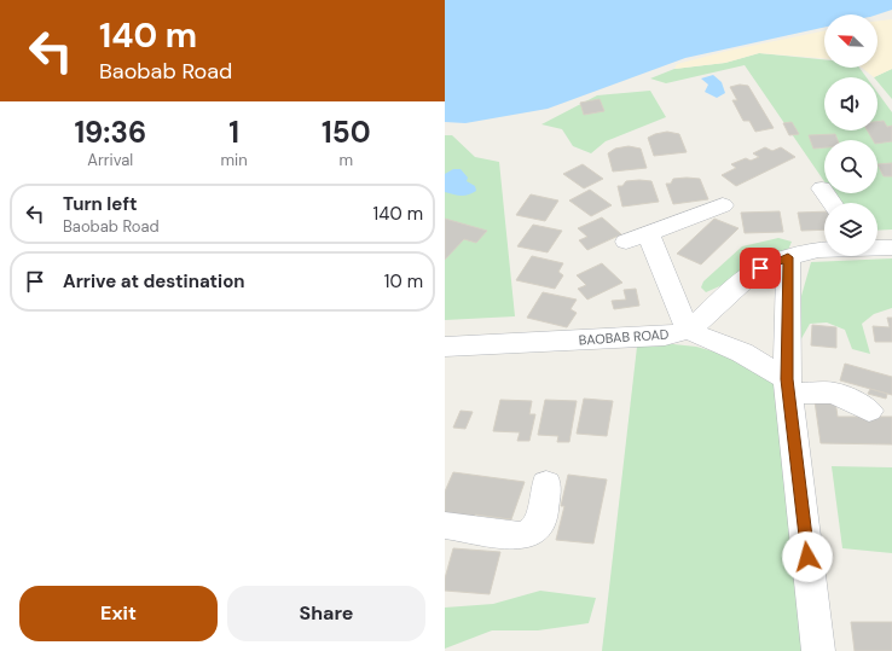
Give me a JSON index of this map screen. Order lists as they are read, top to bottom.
{
  "streets": {
    "street": ["BAOBAB ROAD"]
  },
  "north": "top left",
  "page": {
    "turn": ["140 m", "Baobab Road"],
    "eta": [
      "19:36",
      "Arrival",
      "1",
      "min",
      "150",
      "m"
    ],
    "list": [
      {
        "name": "Turn left",
        "note": "Baobab Road",
        "value": "140 m"
      },
      {
        "name": "Arrive at destination",
        "value": "10 m"
      }
    ],
    "buttons": ["Exit", "Share"]
  }
}
